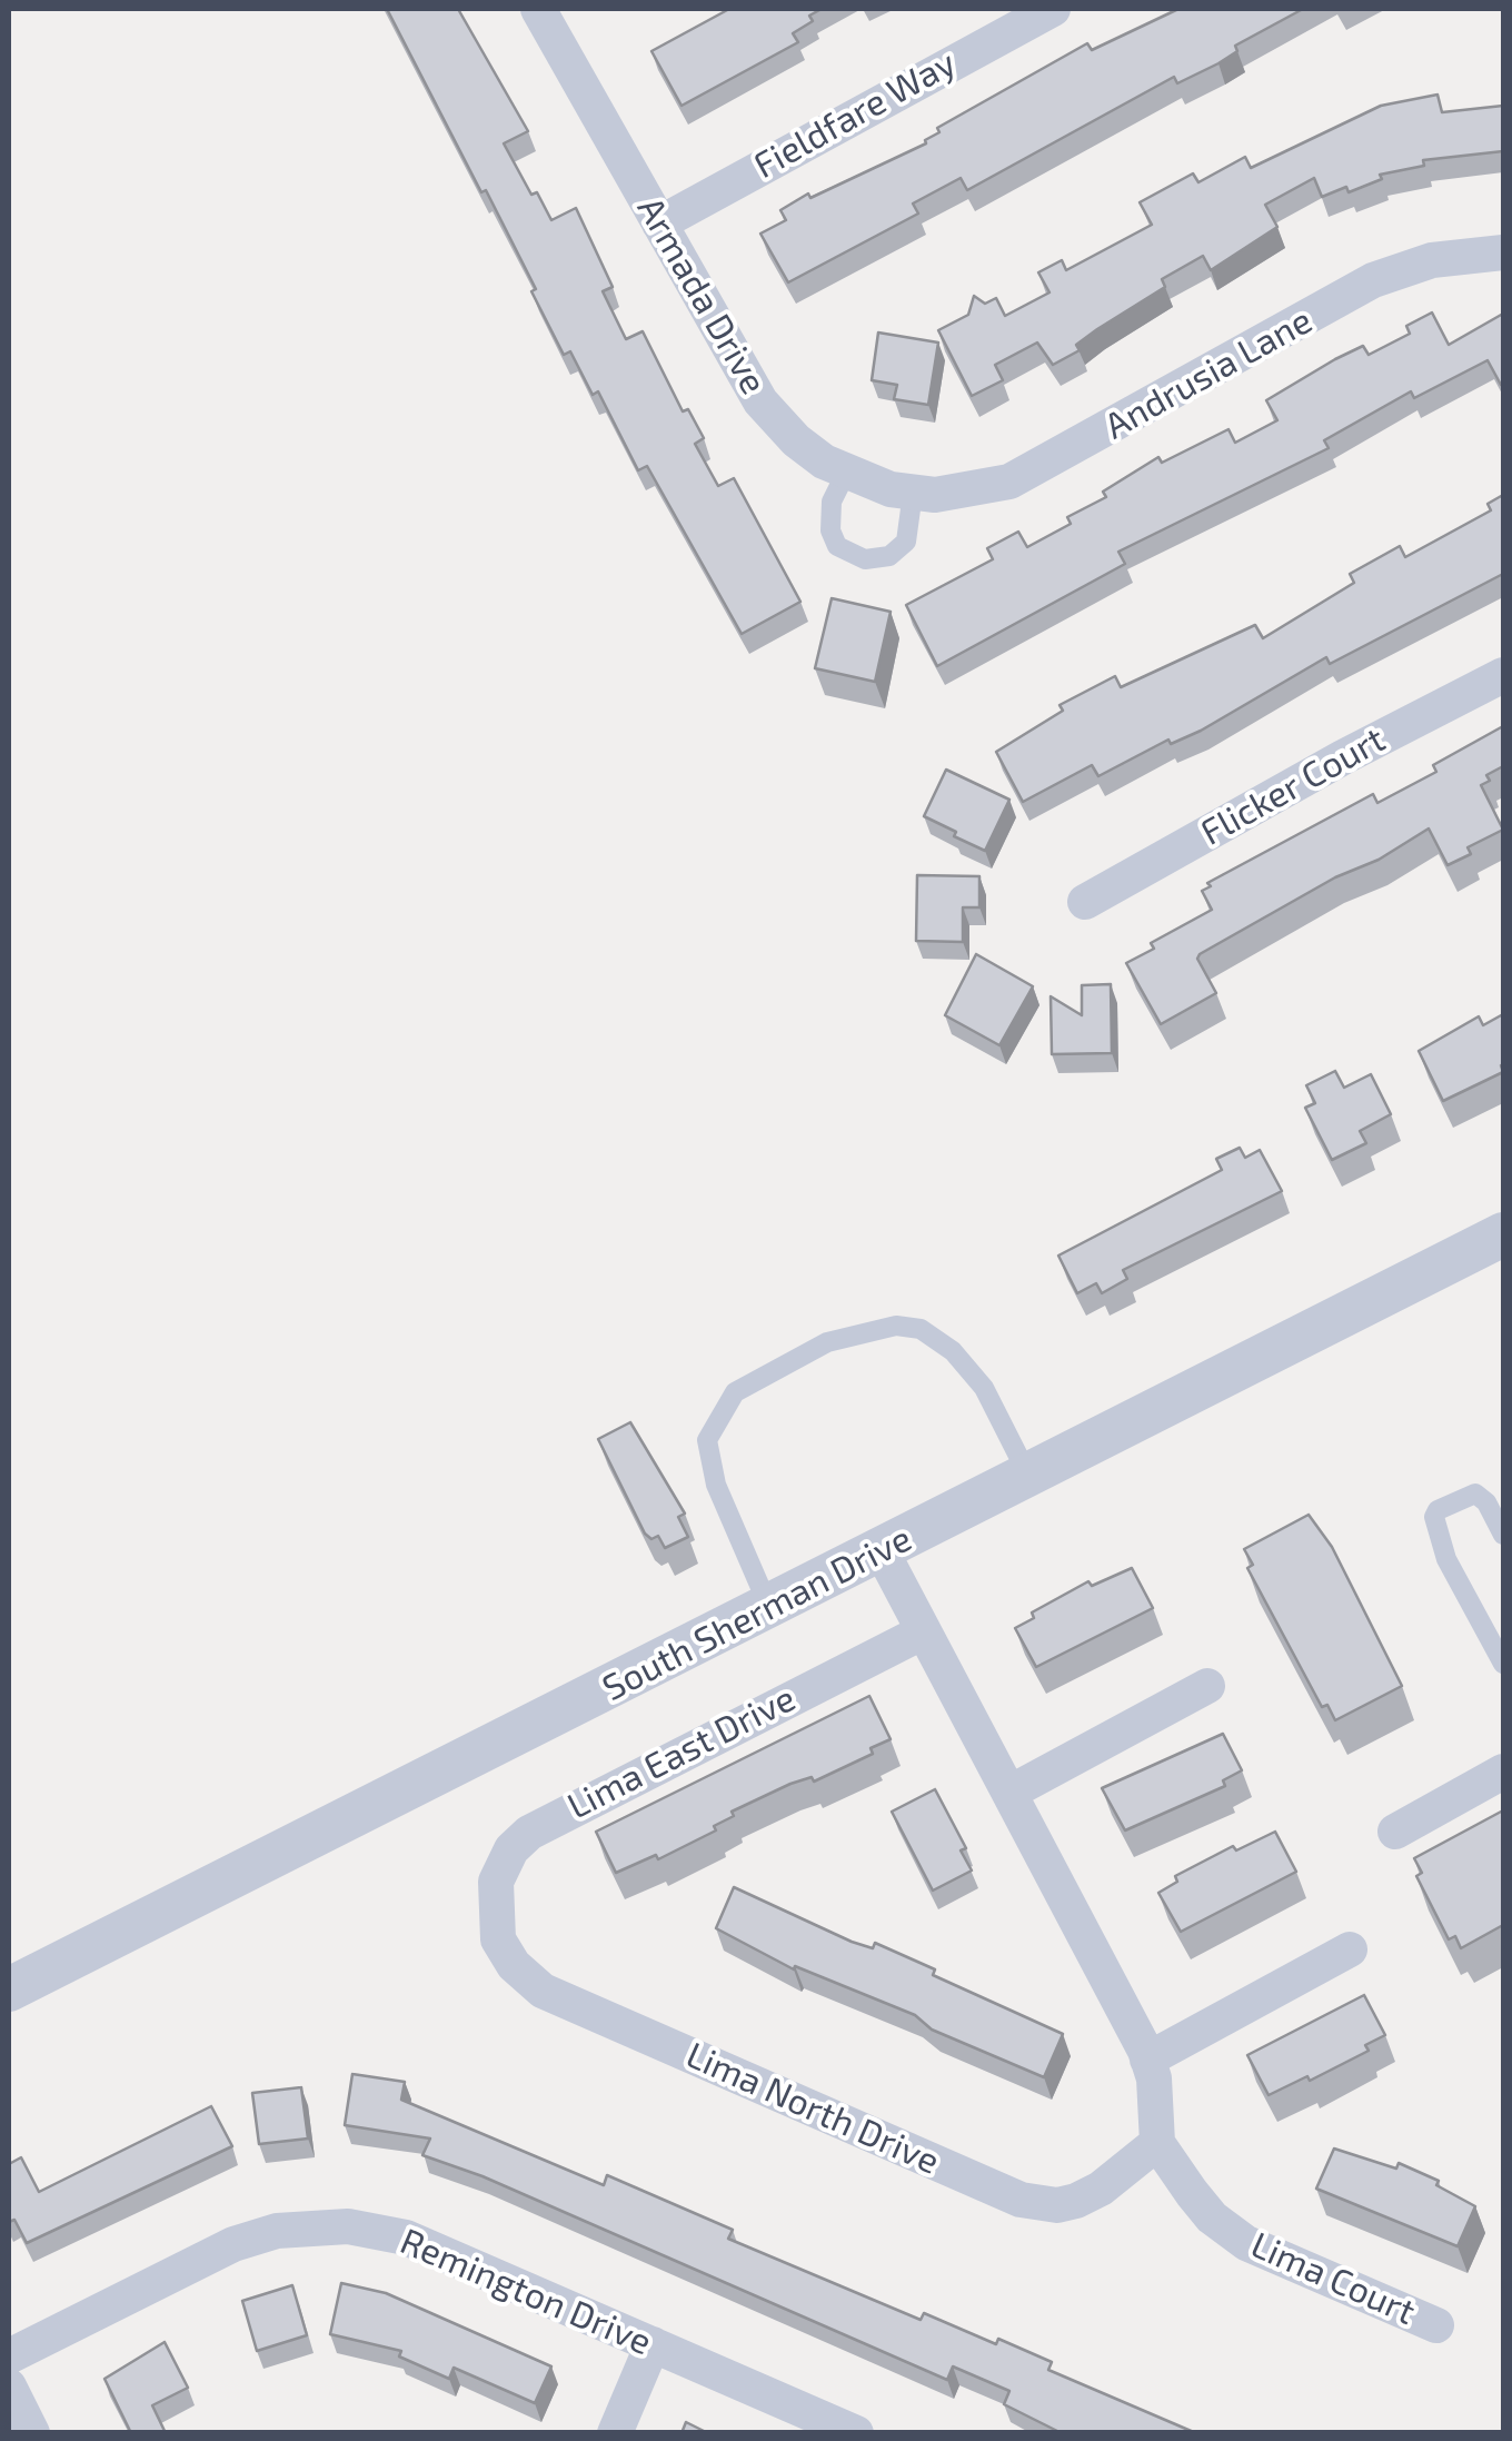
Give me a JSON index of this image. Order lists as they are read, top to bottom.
{
  "streets": {
    "street": [
      "Fieldfare Way",
      "Armada Drive",
      "Andrusia Lane",
      "Flicker Court",
      "South Sherman Drive",
      "Lima East Drive",
      "Lima North Drive",
      "Lima Court",
      "Remington Drive"
    ]
  },
  "crossings": [
    ["Fieldfare Way", "Armada Drive"],
    ["Armada Drive", "Andrusia Lane"],
    ["Lima East Drive", "Lima North Drive"],
    ["Lima North Drive", "Lima Court"]
  ]
}
